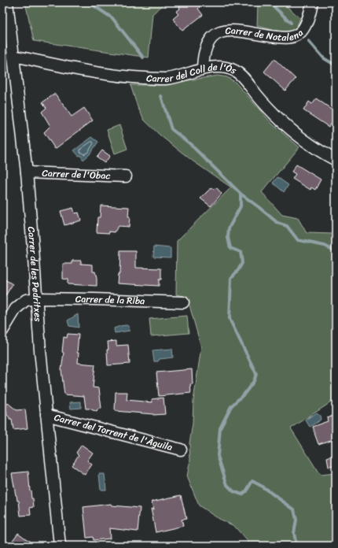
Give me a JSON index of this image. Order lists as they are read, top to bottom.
{
  "streets": {
    "street": [
      "Carrer de Notalena",
      "Carrer del Coll de l'Ós",
      "Carrer de l'Obac",
      "Carrer de les Pedritxes",
      "Carrer de la Riba",
      "Carrer del Torrent de l'Àguila"
    ]
  },
  "crossings": [
    ["Carrer de Notalena", "Carrer del Coll de l'Ós"],
    ["Carrer del Coll de l'Ós", "Carrer de les Pedritxes"],
    ["Carrer de l'Obac", "Carrer de les Pedritxes"],
    ["Carrer de les Pedritxes", "Carrer de la Riba"],
    ["Carrer de les Pedritxes", "Carrer del Torrent de l'Àguila"]
  ]
}
